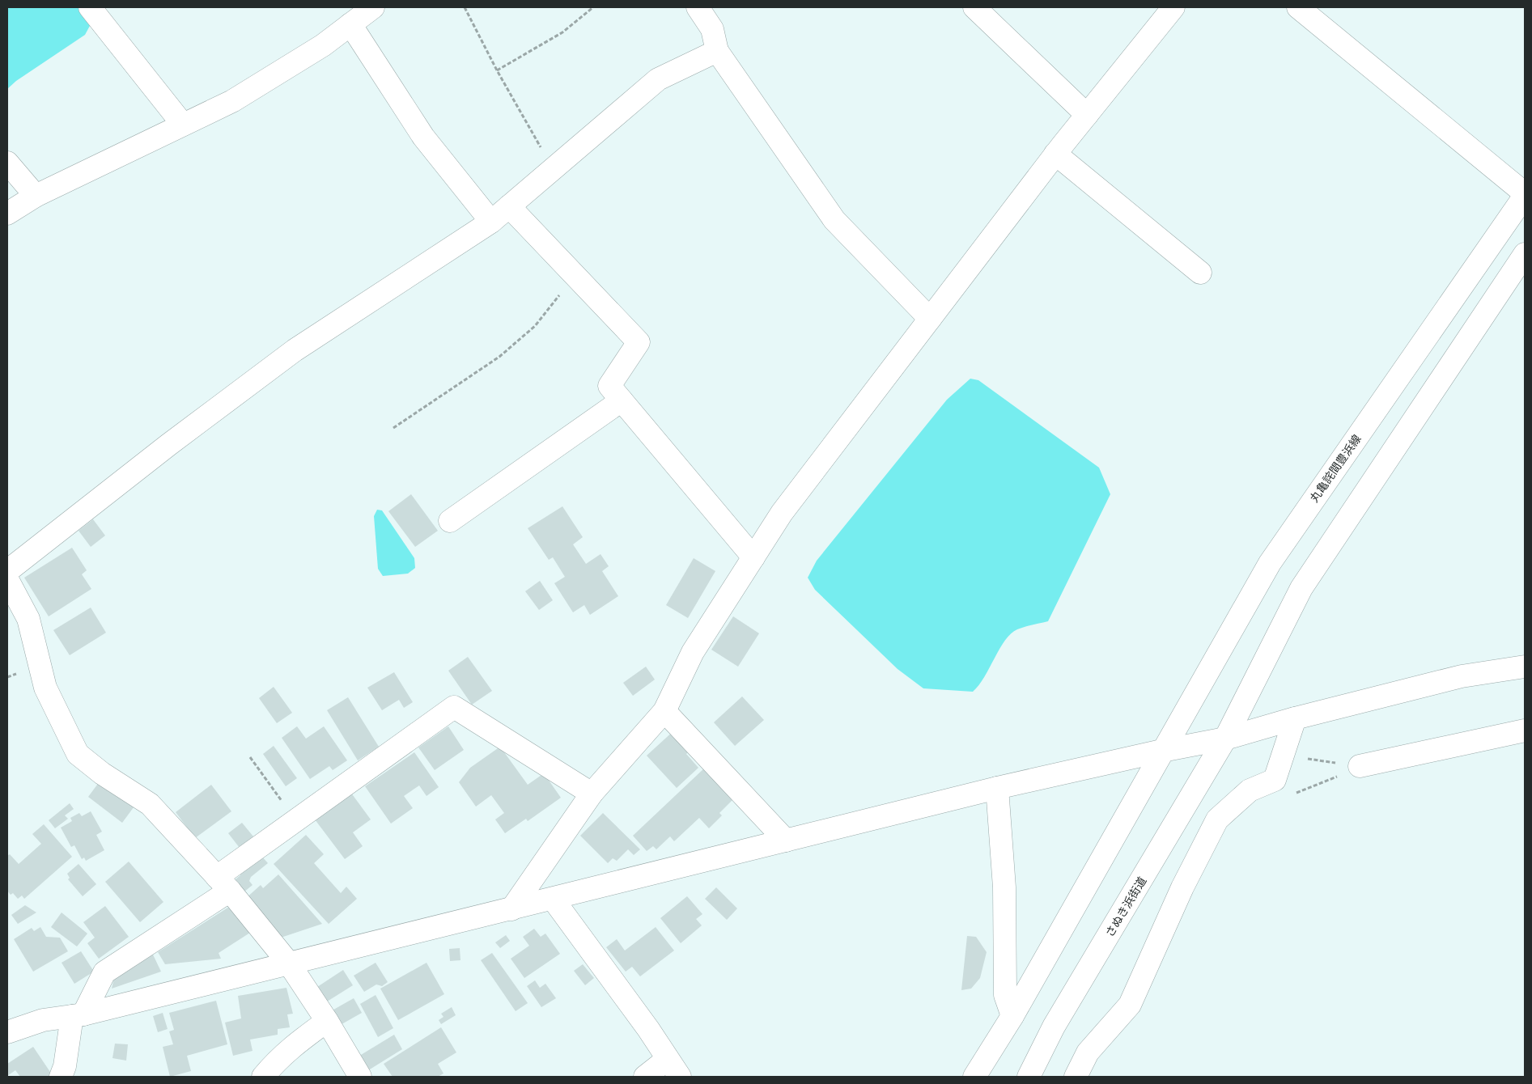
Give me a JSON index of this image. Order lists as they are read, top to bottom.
{
  "streets": {
    "street": ["丸亀詫間豊浜線", "さぬき浜街道"]
  }
}
